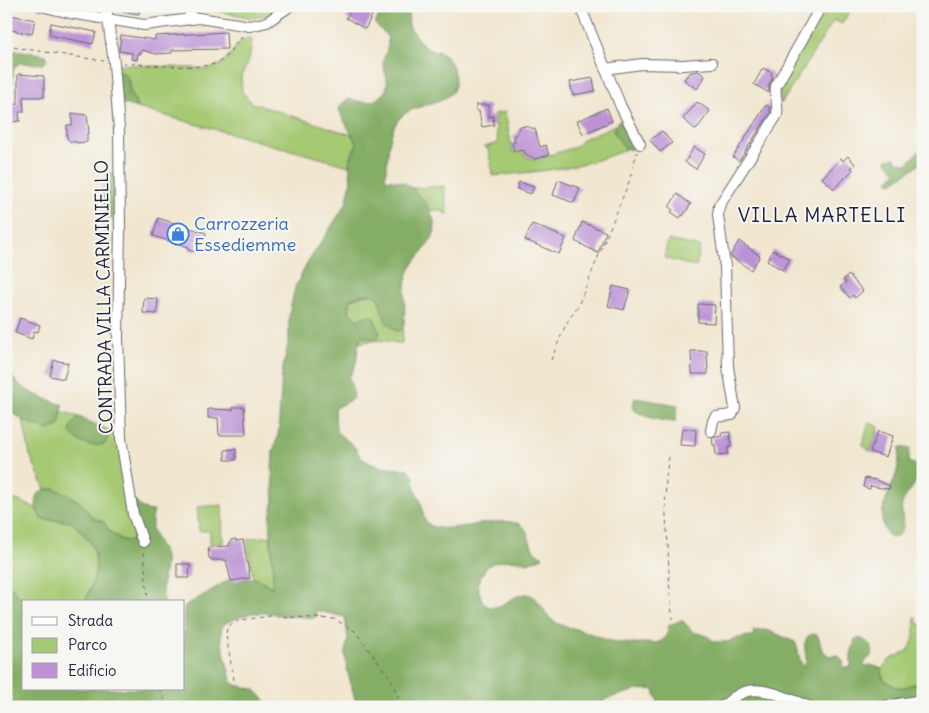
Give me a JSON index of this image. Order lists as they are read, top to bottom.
{
  "streets": {
    "street": ["CONTRADA VILLA CARMINIELLO"]
  },
  "districts": ["VILLA MARTELLI"],
  "places": {
    "shop": ["Carrozzeria Essediemme"]
  },
  "legend": ["Strada", "Parco", "Edificio"]
}
